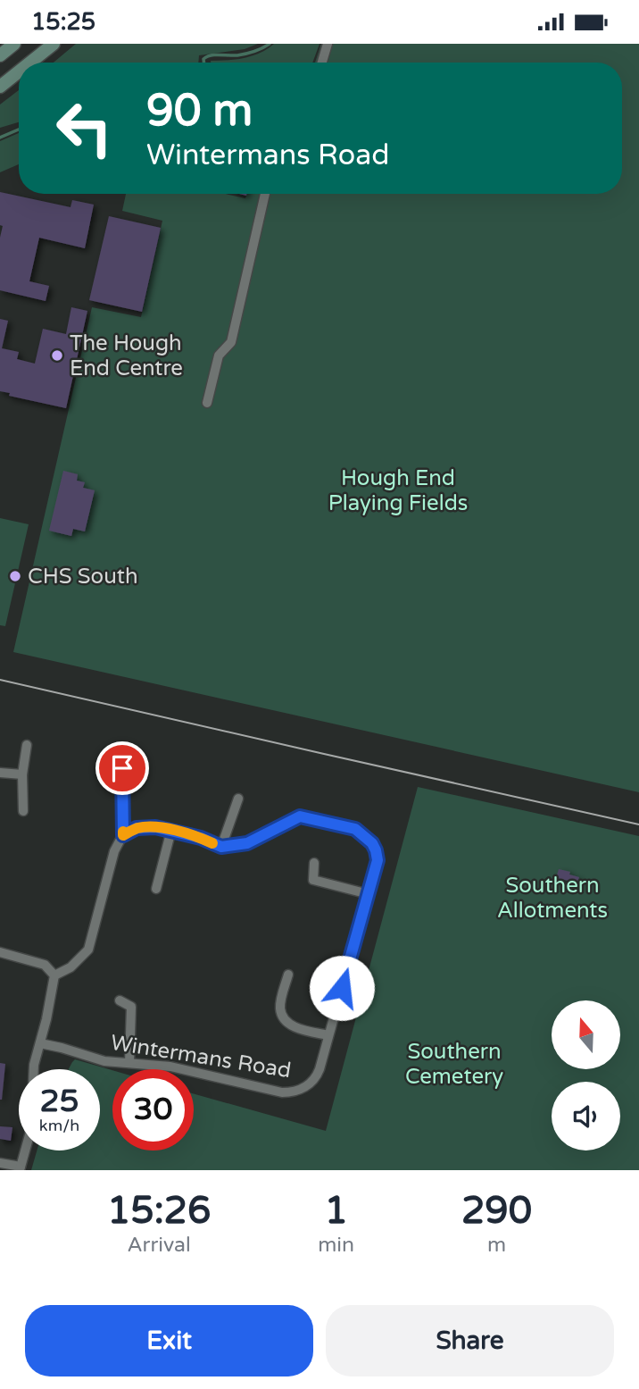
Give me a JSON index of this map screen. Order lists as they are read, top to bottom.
{
  "streets": {
    "street": ["Wintermans Road"]
  },
  "parks": ["Hough End Playing Fields", "Southern Allotments", "Southern Cemetery"],
  "places": ["The Hough End Centre", "CHS South"],
  "north": "top",
  "page": {
    "status": "15:25",
    "turn": ["90 m", "Wintermans Road"],
    "speed": "25 km/h",
    "limit": "30",
    "eta": [
      "15:26",
      "Arrival",
      "1",
      "min",
      "290",
      "m"
    ],
    "buttons": ["Exit", "Share"]
  }
}
